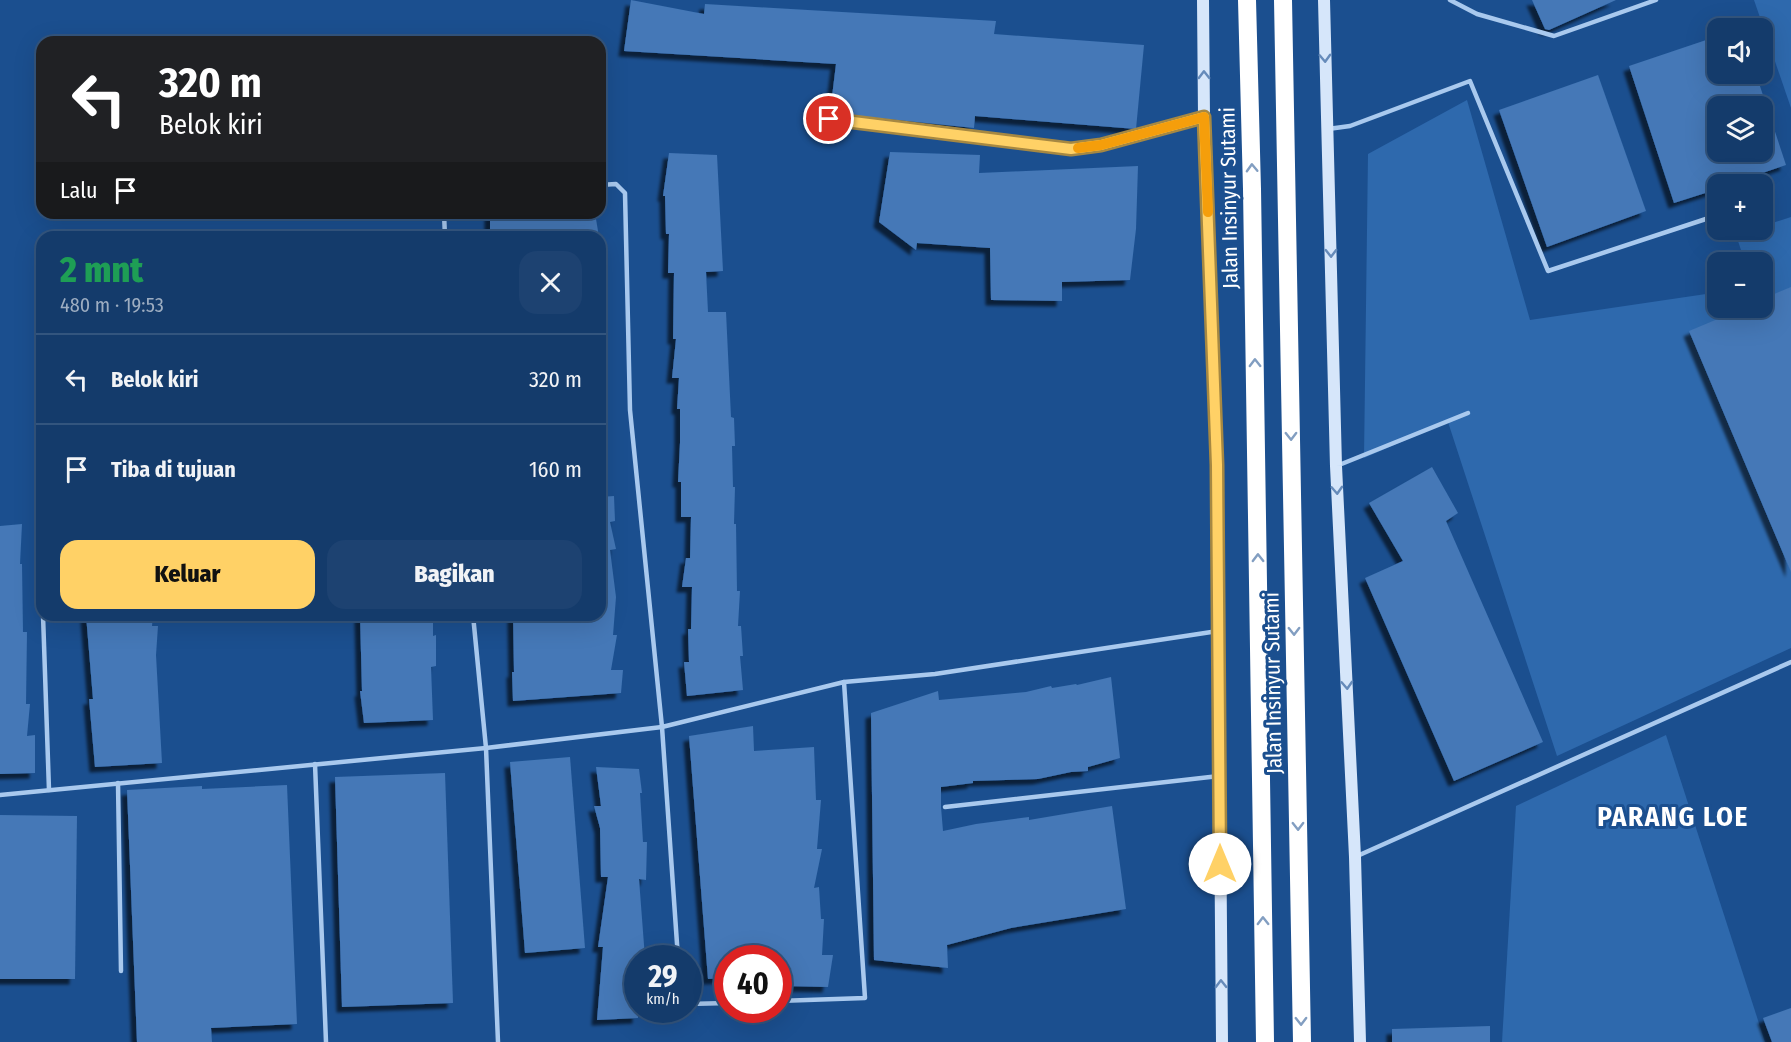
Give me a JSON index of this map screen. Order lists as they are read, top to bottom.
{
  "streets": {
    "highway": ["Jalan Insinyur Sutami"]
  },
  "districts": ["PARANG LOE"],
  "page": {
    "map_buttons": ["+", "−"],
    "turn": ["320 m", "Belok kiri"],
    "then": "Lalu",
    "heading": ["2 mnt", "480 m · 19:53"],
    "list": [
      {
        "name": "Belok kiri",
        "value": "320 m"
      },
      {
        "name": "Tiba di tujuan",
        "value": "160 m"
      }
    ],
    "buttons": ["Keluar", "Bagikan"],
    "speed": "29 km/h",
    "limit": "40"
  }
}
